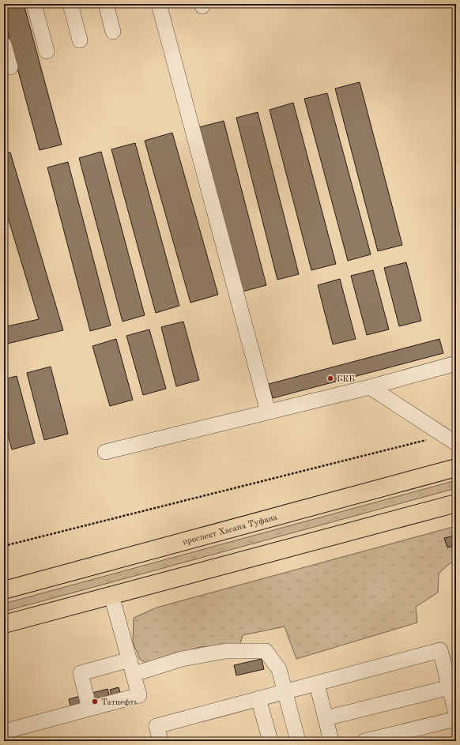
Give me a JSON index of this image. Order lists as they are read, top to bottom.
{
  "streets": {
    "main road": ["проспект Хасана Туфана"]
  },
  "places": ["ГКБ", "Татнефть"]
}
